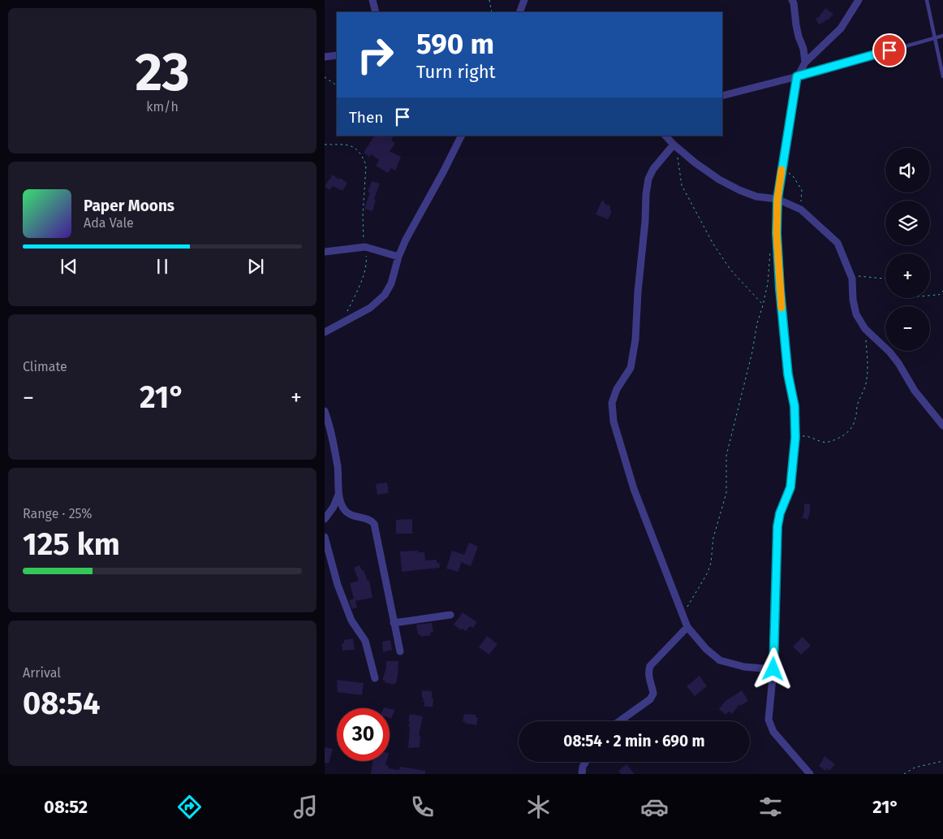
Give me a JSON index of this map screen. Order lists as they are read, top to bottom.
{
  "page": {
    "tile": [
      ["23", "km/h"],
      "Climate",
      ["Range · 25%", "125 km"],
      ["Arrival", "08:54"]
    ],
    "turn": ["590 m", "Turn right"],
    "then": "Then",
    "map_buttons": ["+", "−"],
    "song": ["Paper Moons", "Ada Vale"],
    "heat": ["−", "21°", "+"],
    "limit": "30",
    "trip": "08:54 · 2 min · 690 m",
    "tabs": ["08:52", "21°"]
  }
}
